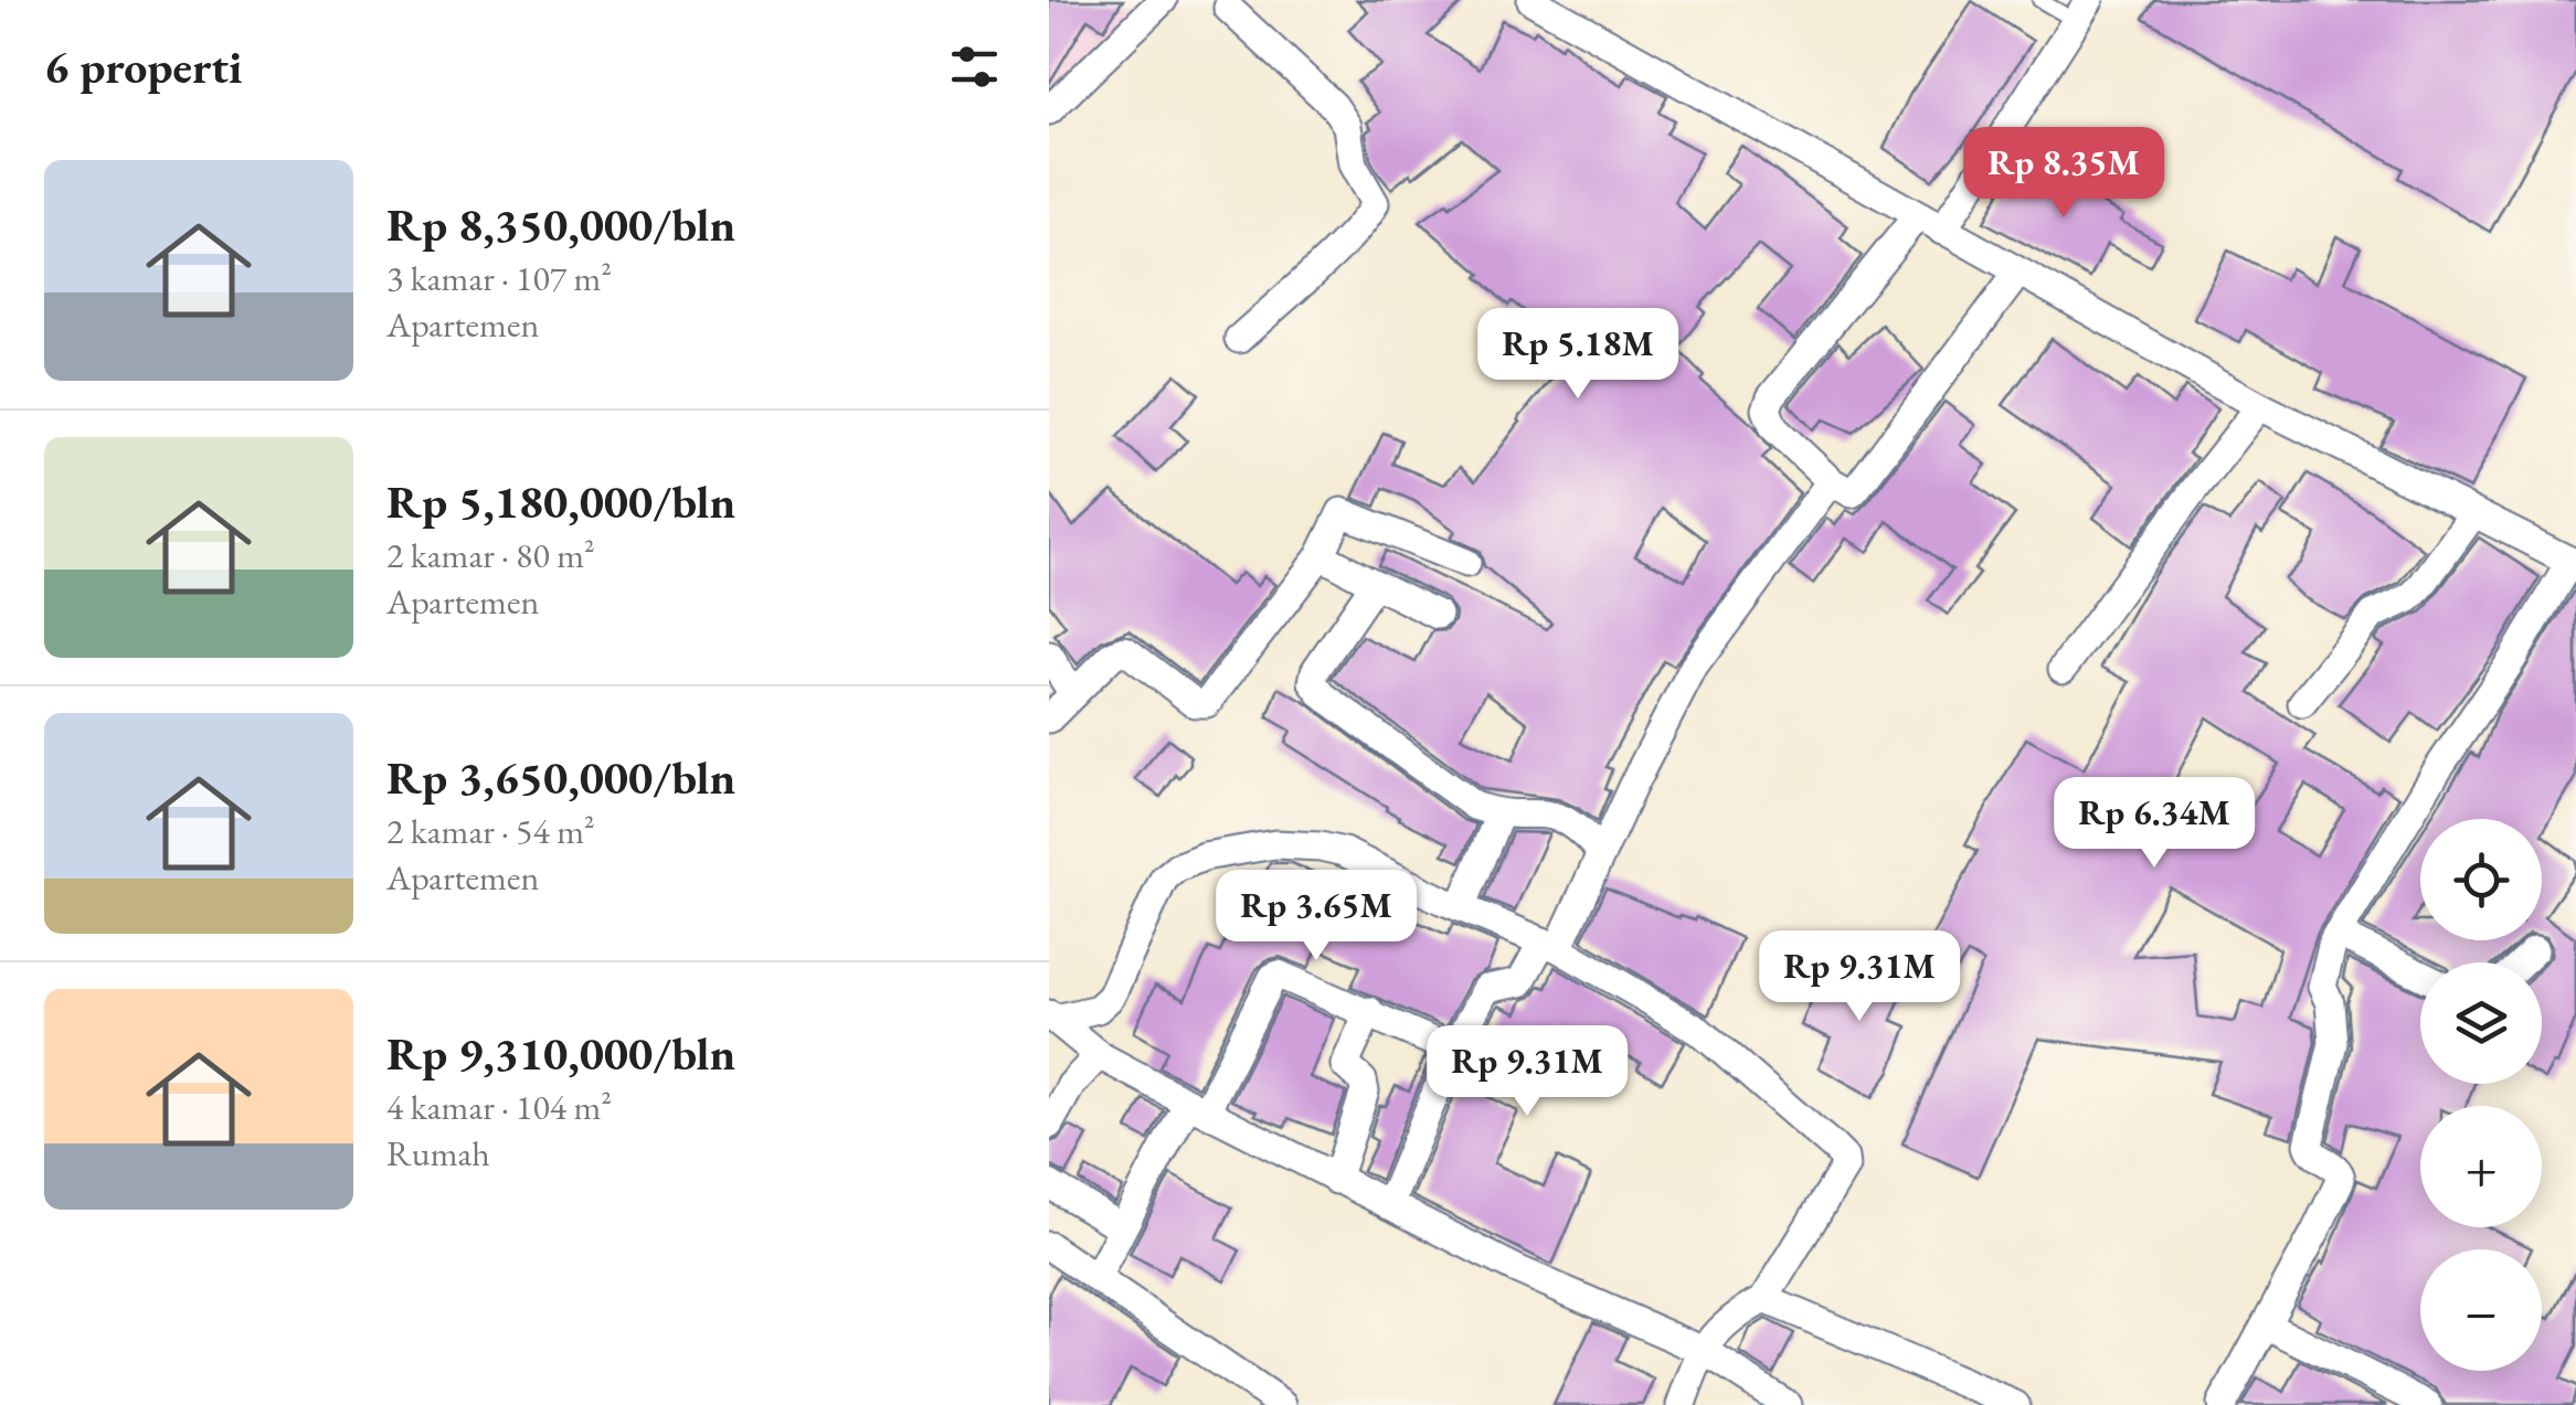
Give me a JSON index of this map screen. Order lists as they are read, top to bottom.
{
  "page": {
    "heading": "6 properti",
    "price": [
      "Rp 8.35M",
      "Rp 5.18M",
      "Rp 6.34M",
      "Rp 3.65M",
      "Rp 9.31M",
      "Rp 9.31M"
    ],
    "list": [
      {
        "name": "Rp 8,350,000/bln",
        "note": "3 kamar · 107 m² · Apartemen"
      },
      {
        "name": "Rp 5,180,000/bln",
        "note": "2 kamar · 80 m² · Apartemen"
      },
      {
        "name": "Rp 3,650,000/bln",
        "note": "2 kamar · 54 m² · Apartemen"
      },
      {
        "name": "Rp 9,310,000/bln",
        "note": "4 kamar · 104 m² · Rumah"
      }
    ],
    "map_buttons": ["+", "−"]
  }
}
